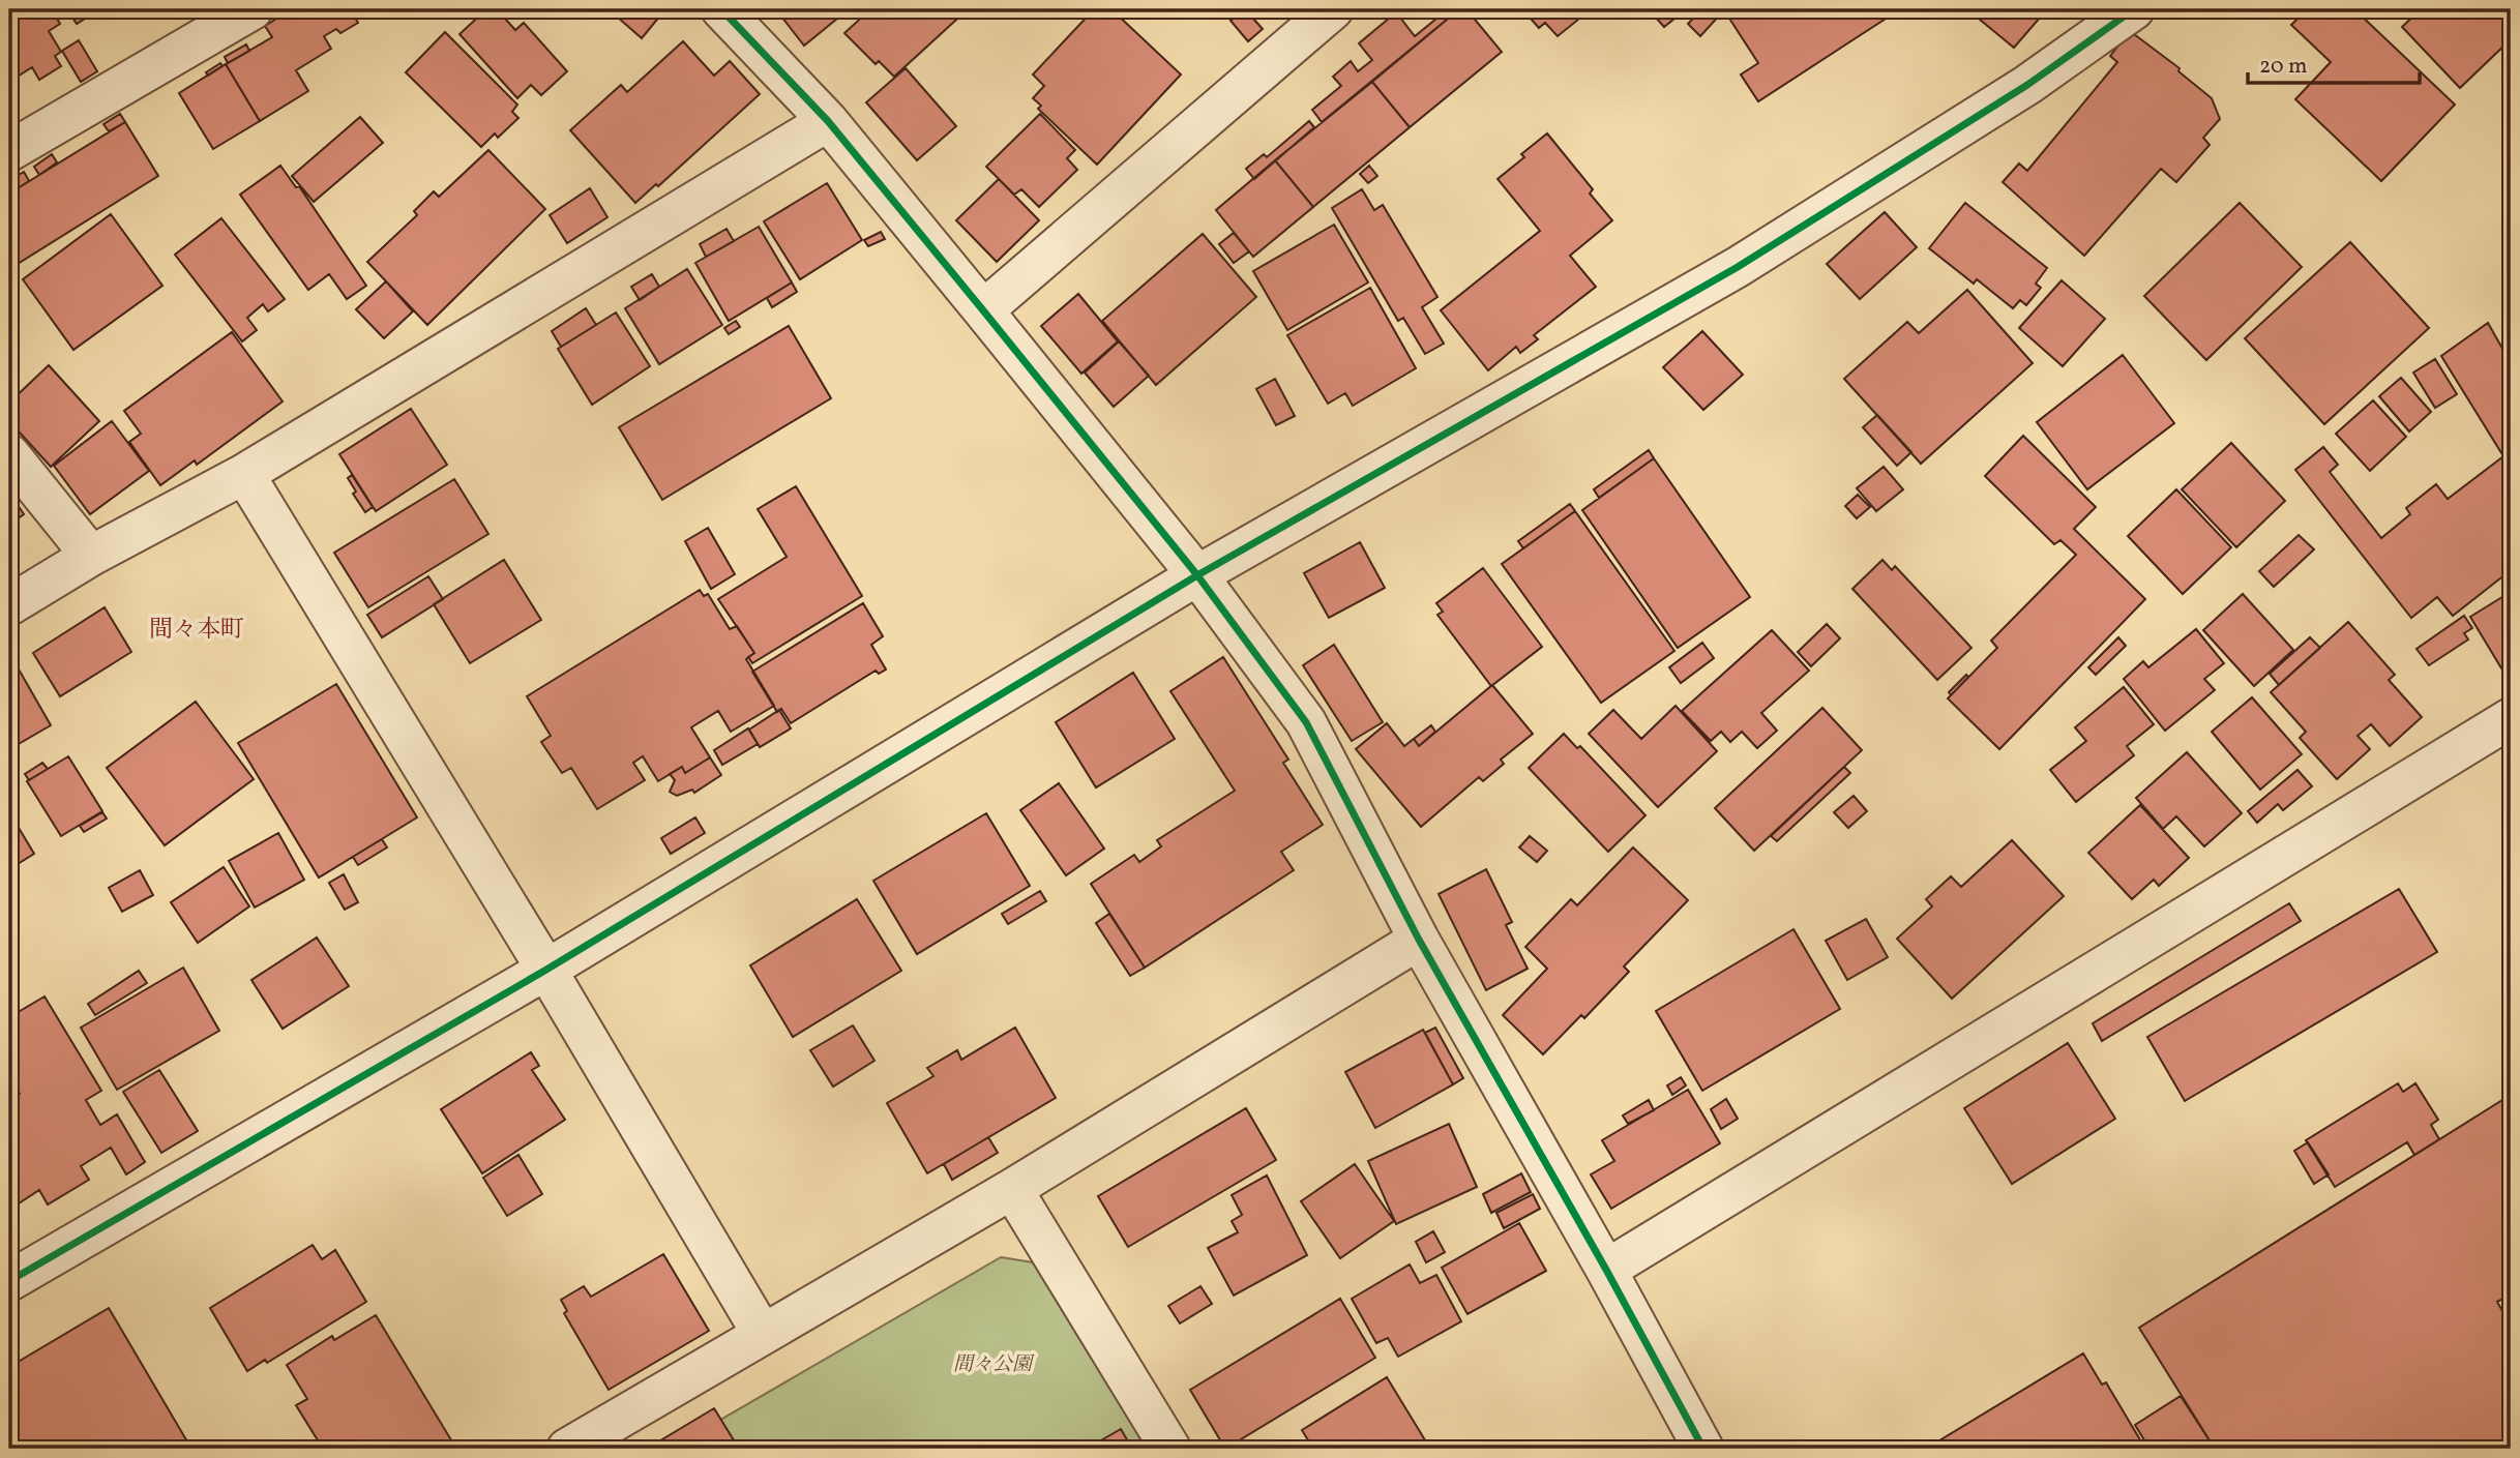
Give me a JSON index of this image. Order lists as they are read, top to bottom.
{
  "districts": ["間々本町"],
  "parks": ["間々公園"],
  "scale_bar": "20 m"
}
